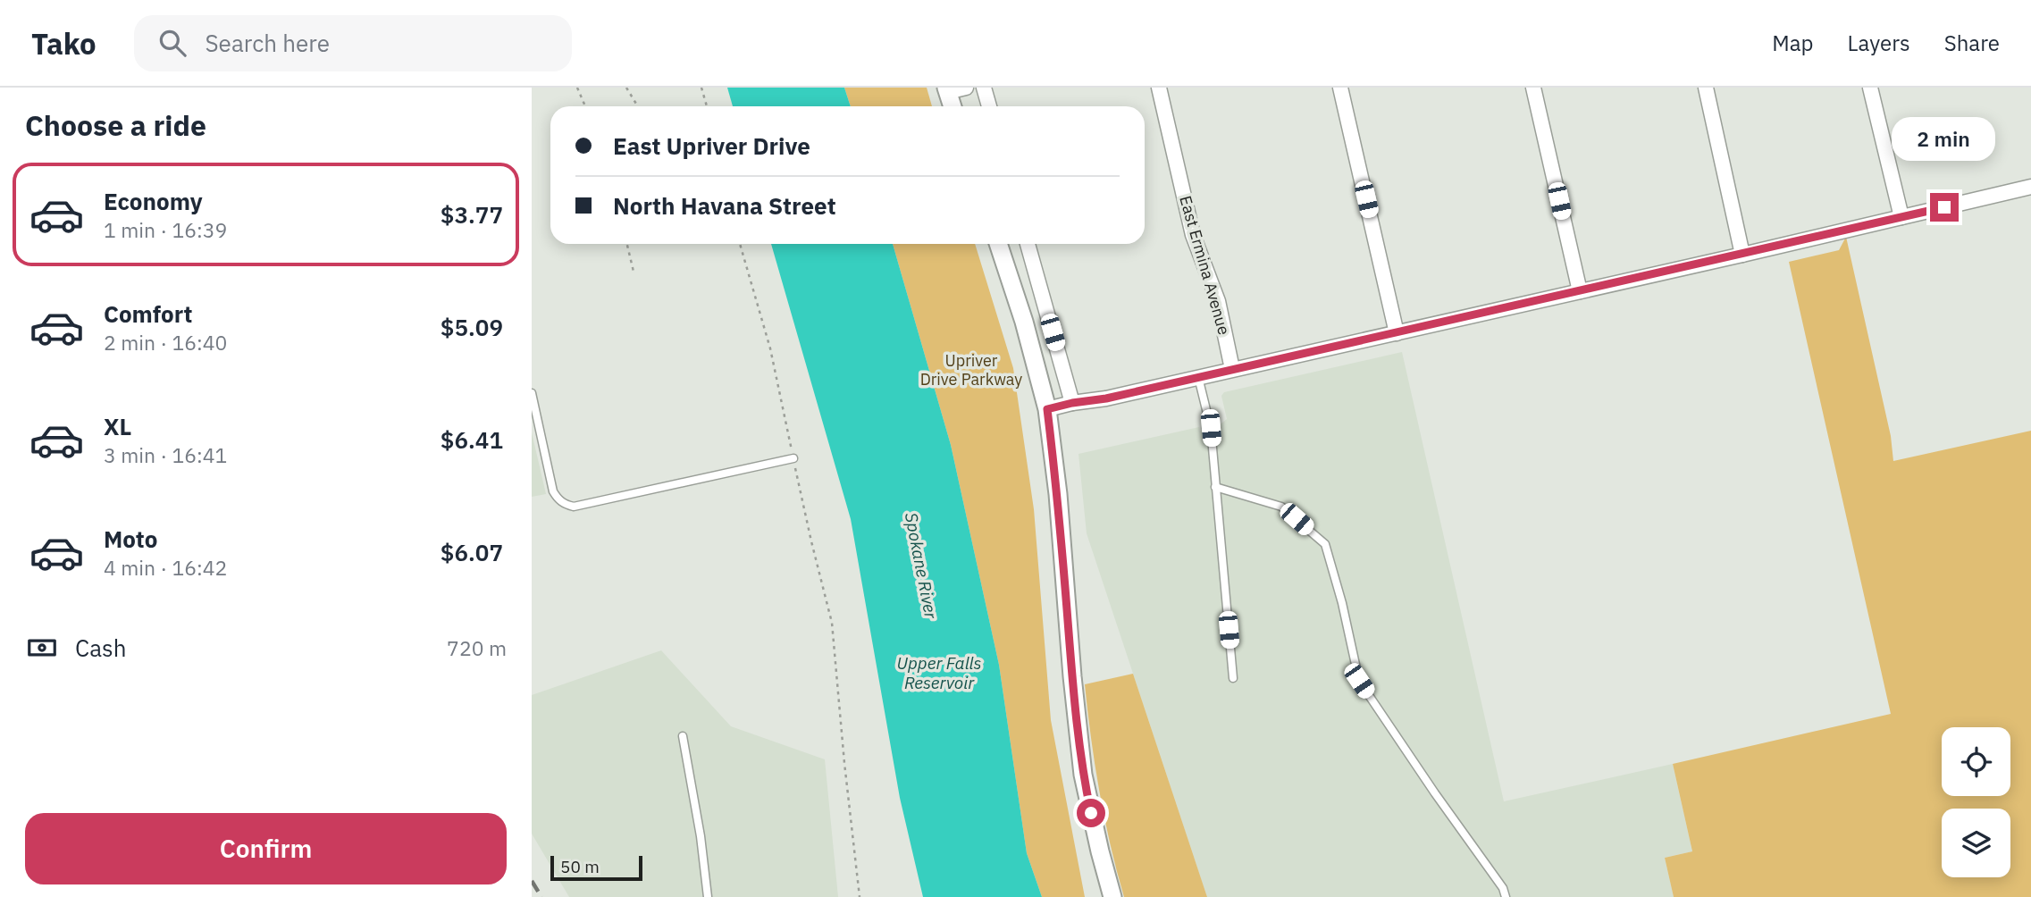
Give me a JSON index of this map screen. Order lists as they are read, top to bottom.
{
  "streets": {
    "street": ["East Ermina Avenue"]
  },
  "water": ["Spokane River", "Upper Falls Reservoir"],
  "parks": ["Upriver Drive Parkway"],
  "scale_bar": "50 m",
  "page": {
    "header": "Tako",
    "search": "Search here",
    "nav": ["Map", "Layers", "Share"],
    "heading": "Choose a ride",
    "banner": ["East Upriver Drive", "North Havana Street"],
    "bubble": "2 min",
    "list": [
      {
        "name": "Economy",
        "note": "1 min · 16:39",
        "value": "$3.77"
      },
      {
        "name": "Comfort",
        "note": "2 min · 16:40",
        "value": "$5.09"
      },
      {
        "name": "XL",
        "note": "3 min · 16:41",
        "value": "$6.41"
      },
      {
        "name": "Moto",
        "note": "4 min · 16:42",
        "value": "$6.07"
      }
    ],
    "pay": ["Cash", "720 m"],
    "buttons": "Confirm",
    "scale": "50 m"
  }
}
